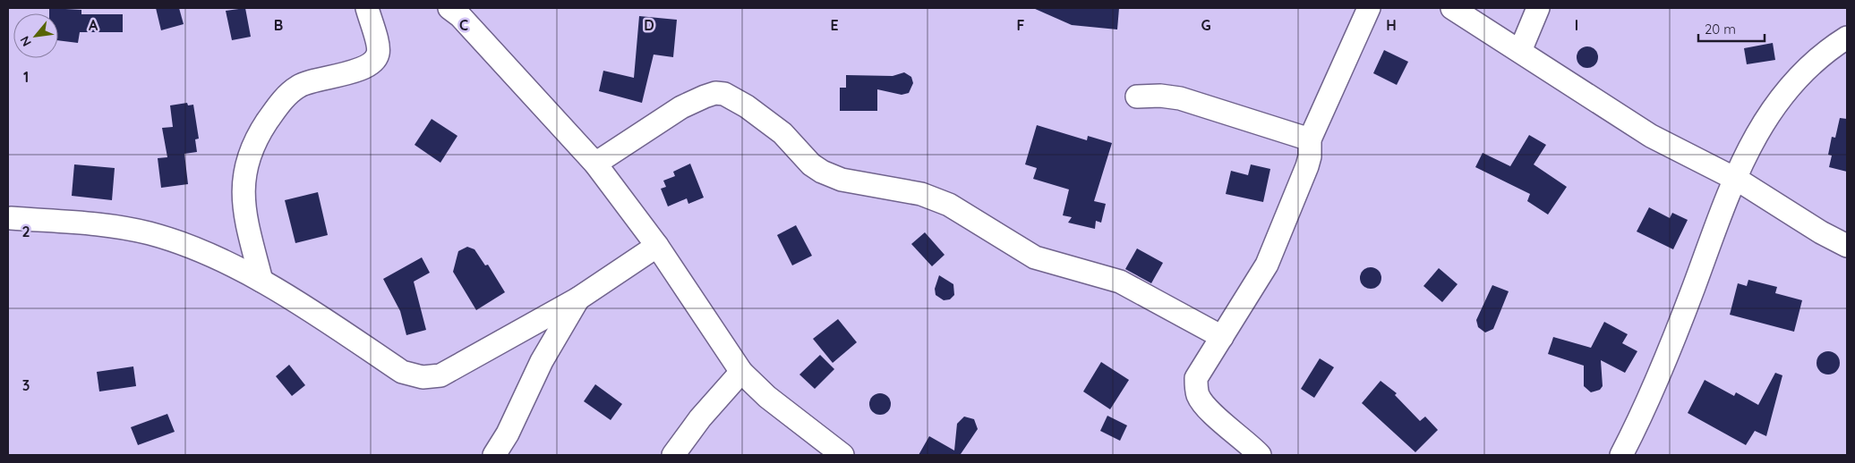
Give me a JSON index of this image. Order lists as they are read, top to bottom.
{
  "scale_bar": "20 m",
  "north": "bottom left",
  "grid": {
    "columns": [
      "A",
      "B",
      "C",
      "D",
      "E",
      "F",
      "G",
      "H",
      "I"
    ],
    "rows": ["1", "2", "3"]
  }
}
